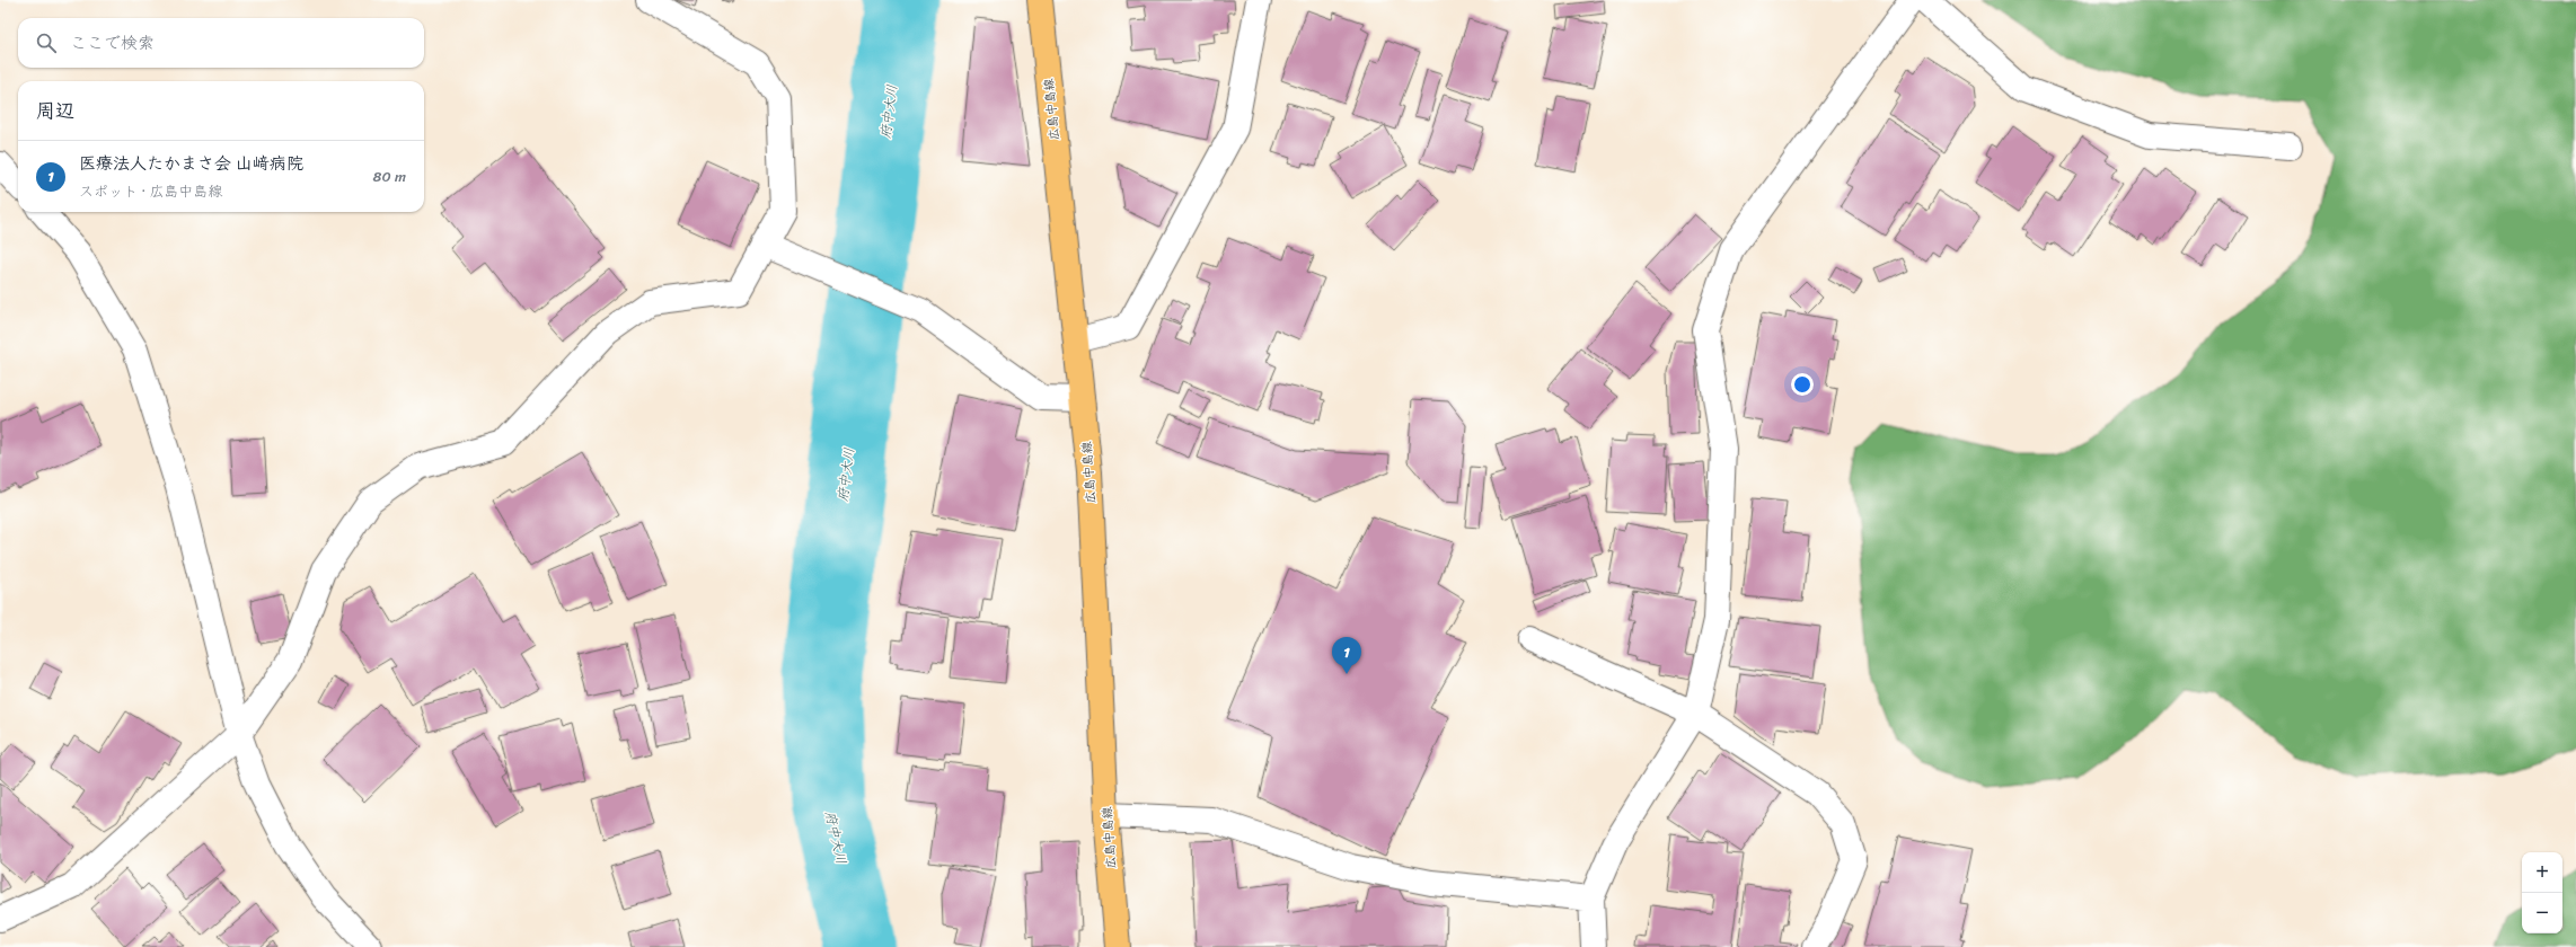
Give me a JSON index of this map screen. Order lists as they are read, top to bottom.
{
  "streets": {
    "main road": ["広島中島線"]
  },
  "water": ["府中大川"],
  "page": {
    "search": "ここで検索",
    "heading": "周辺",
    "list": [
      {
        "mark": "1",
        "name": "医療法人たかまさ会 山﨑病院",
        "note": "スポット · 広島中島線",
        "value": "80 m"
      }
    ],
    "pins": "1",
    "map_buttons": ["+", "−"]
  }
}
